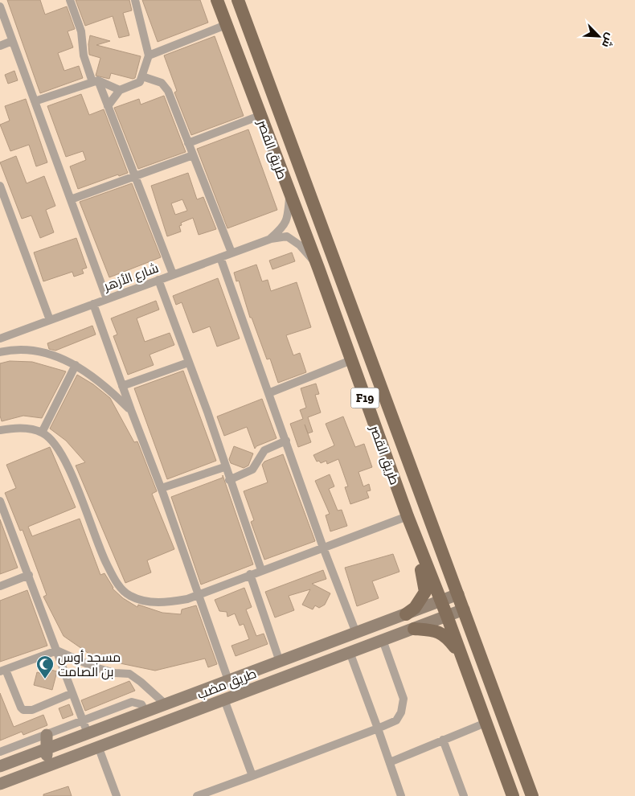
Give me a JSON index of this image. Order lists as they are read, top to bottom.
{
  "streets": {
    "main road": ["طريق القصر", "F19", "طريق مضب"],
    "street": ["شارع الأزهر"]
  },
  "crossings": [
    ["طريق القصر", "شارع الأزهر"],
    ["طريق القصر", "طريق مضب"]
  ],
  "places": {
    "mosque": ["مسجد أوس بن الصامت"]
  },
  "north": "bottom right"
}
